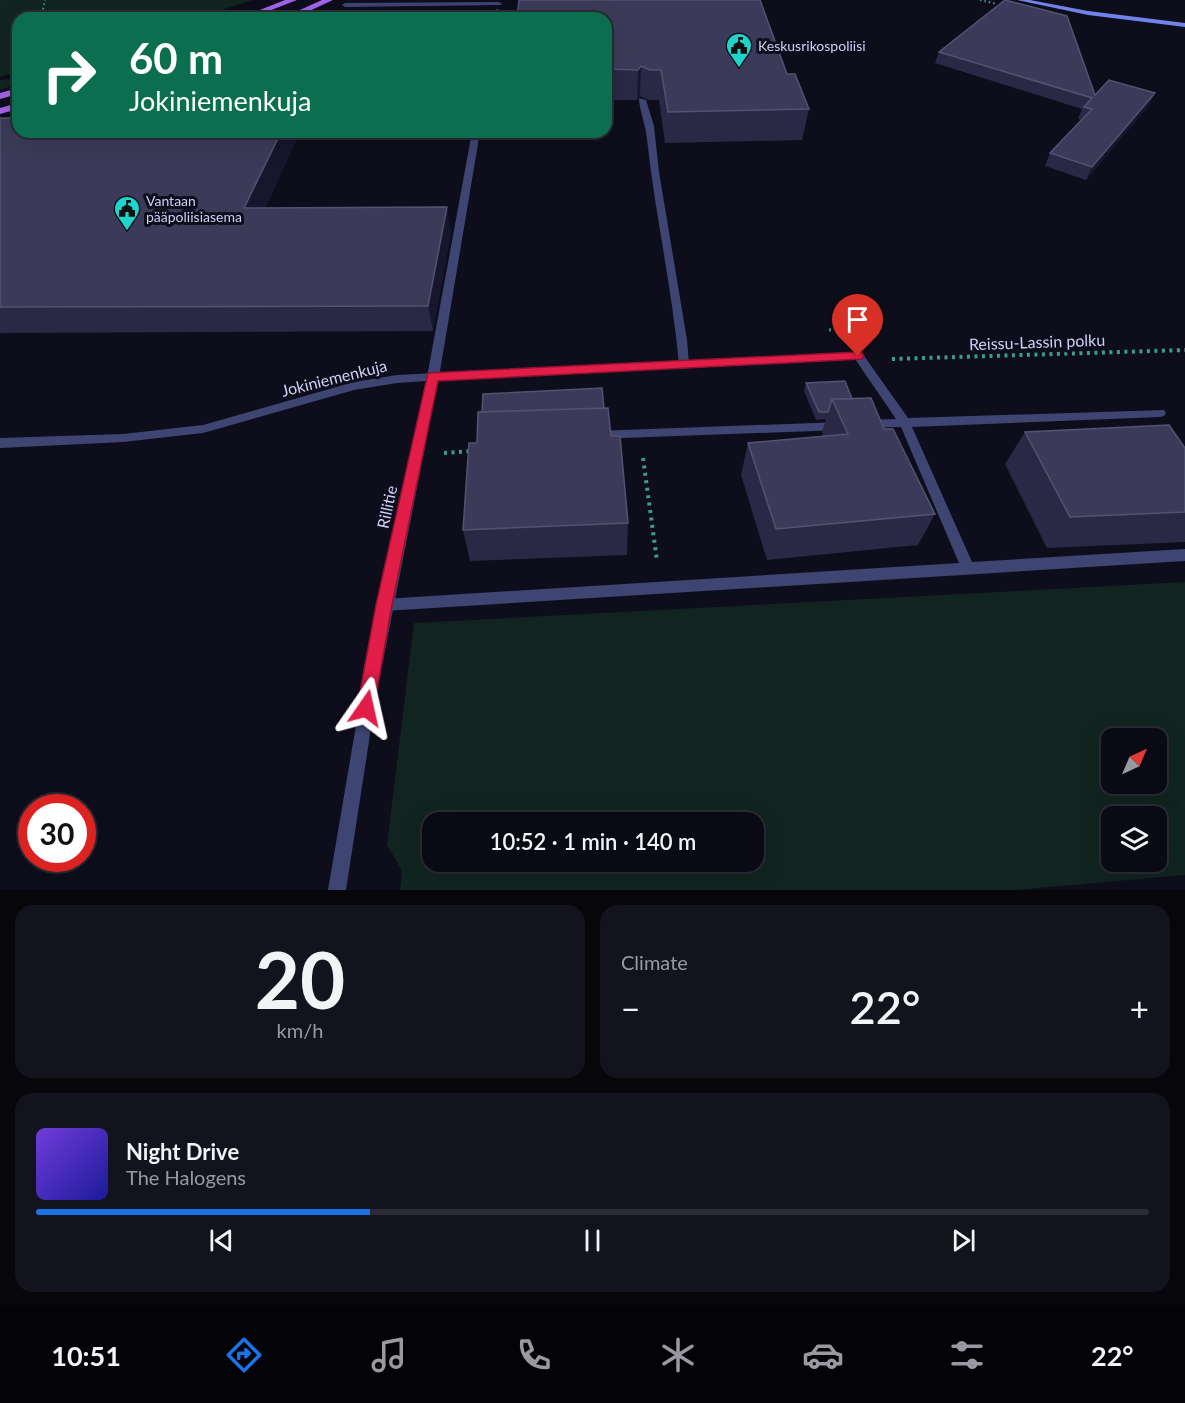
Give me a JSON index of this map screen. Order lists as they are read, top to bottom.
{
  "streets": {
    "street": ["Jokiniemenkuja", "Rillitie"],
    "path": ["Reissu-Lassin polku"]
  },
  "crossings": [
    ["Jokiniemenkuja", "Rillitie"]
  ],
  "places": {
    "public building": ["Keskusrikospoliisi", "Vantaan pääpoliisiasema"]
  },
  "north": "top right",
  "page": {
    "turn": ["60 m", "Jokiniemenkuja"],
    "limit": "30",
    "trip": "10:52 · 1 min · 140 m",
    "tile": [
      ["20", "km/h"],
      "Climate"
    ],
    "heat": ["−", "22°", "+"],
    "song": ["Night Drive", "The Halogens"],
    "tabs": ["10:51", "22°"]
  }
}
